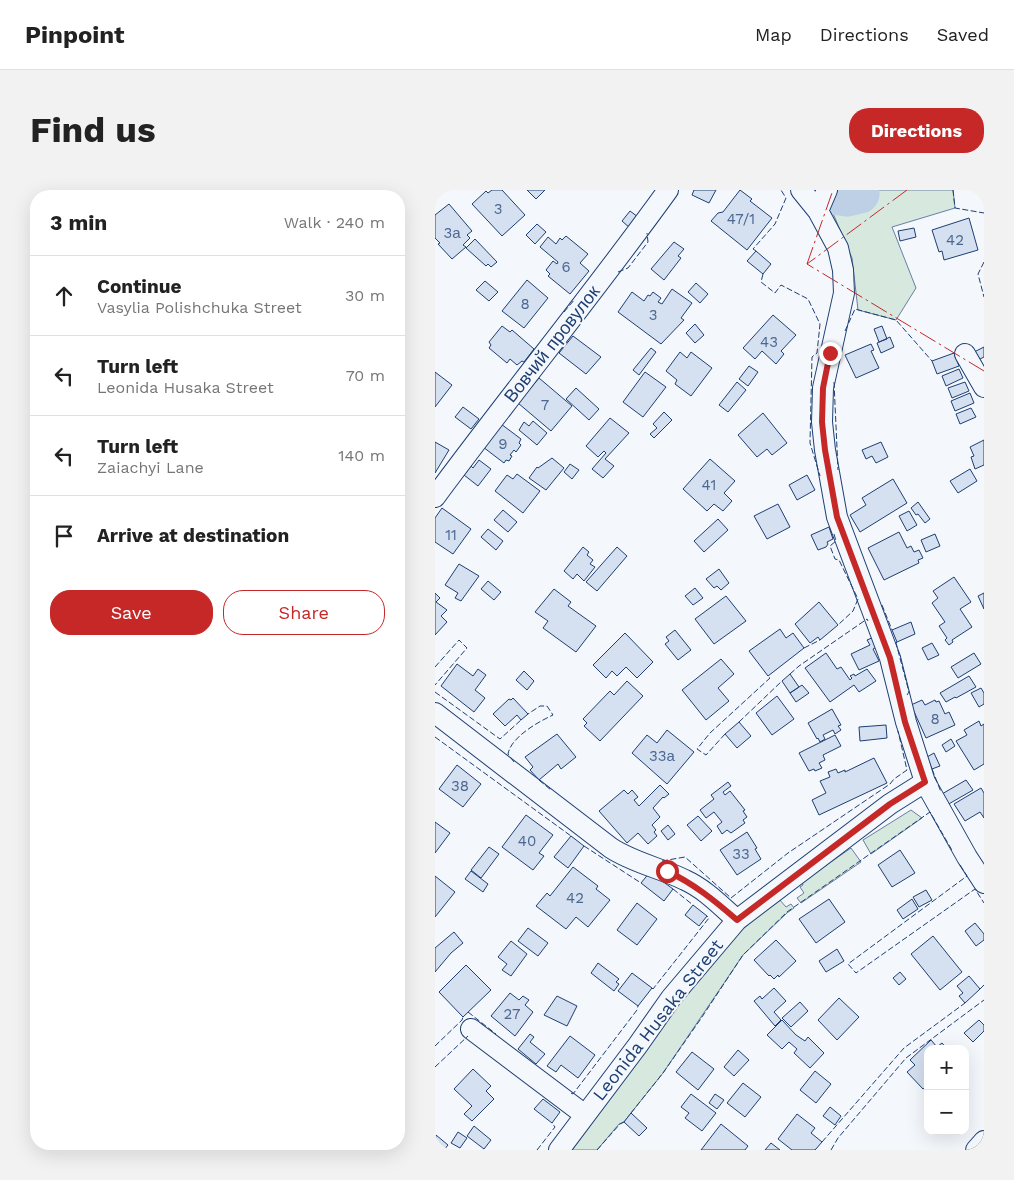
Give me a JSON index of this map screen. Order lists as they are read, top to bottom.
{
  "streets": {
    "street": ["Вовчий провулок", "Leonida Husaka Street"]
  },
  "house_numbers": [
    "3",
    "47/1",
    "3а",
    "42",
    "6",
    "8",
    "3",
    "43",
    "7",
    "9",
    "41",
    "11",
    "8",
    "33а",
    "38",
    "40",
    "33",
    "42",
    "27"
  ],
  "page": {
    "header": "Pinpoint",
    "nav": ["Map", "Directions", "Saved"],
    "buttons": [
      "Directions",
      ["Save", "Share"]
    ],
    "title": "Find us",
    "heading": ["3 min", "Walk · 240 m"],
    "list": [
      ["Continue", "Vasylia Polishchuka Street", "30 m"],
      ["Turn left", "Leonida Husaka Street", "70 m"],
      ["Turn left", "Zaiachyi Lane", "140 m"],
      "Arrive at destination"
    ],
    "map_buttons": ["+", "−"]
  }
}
